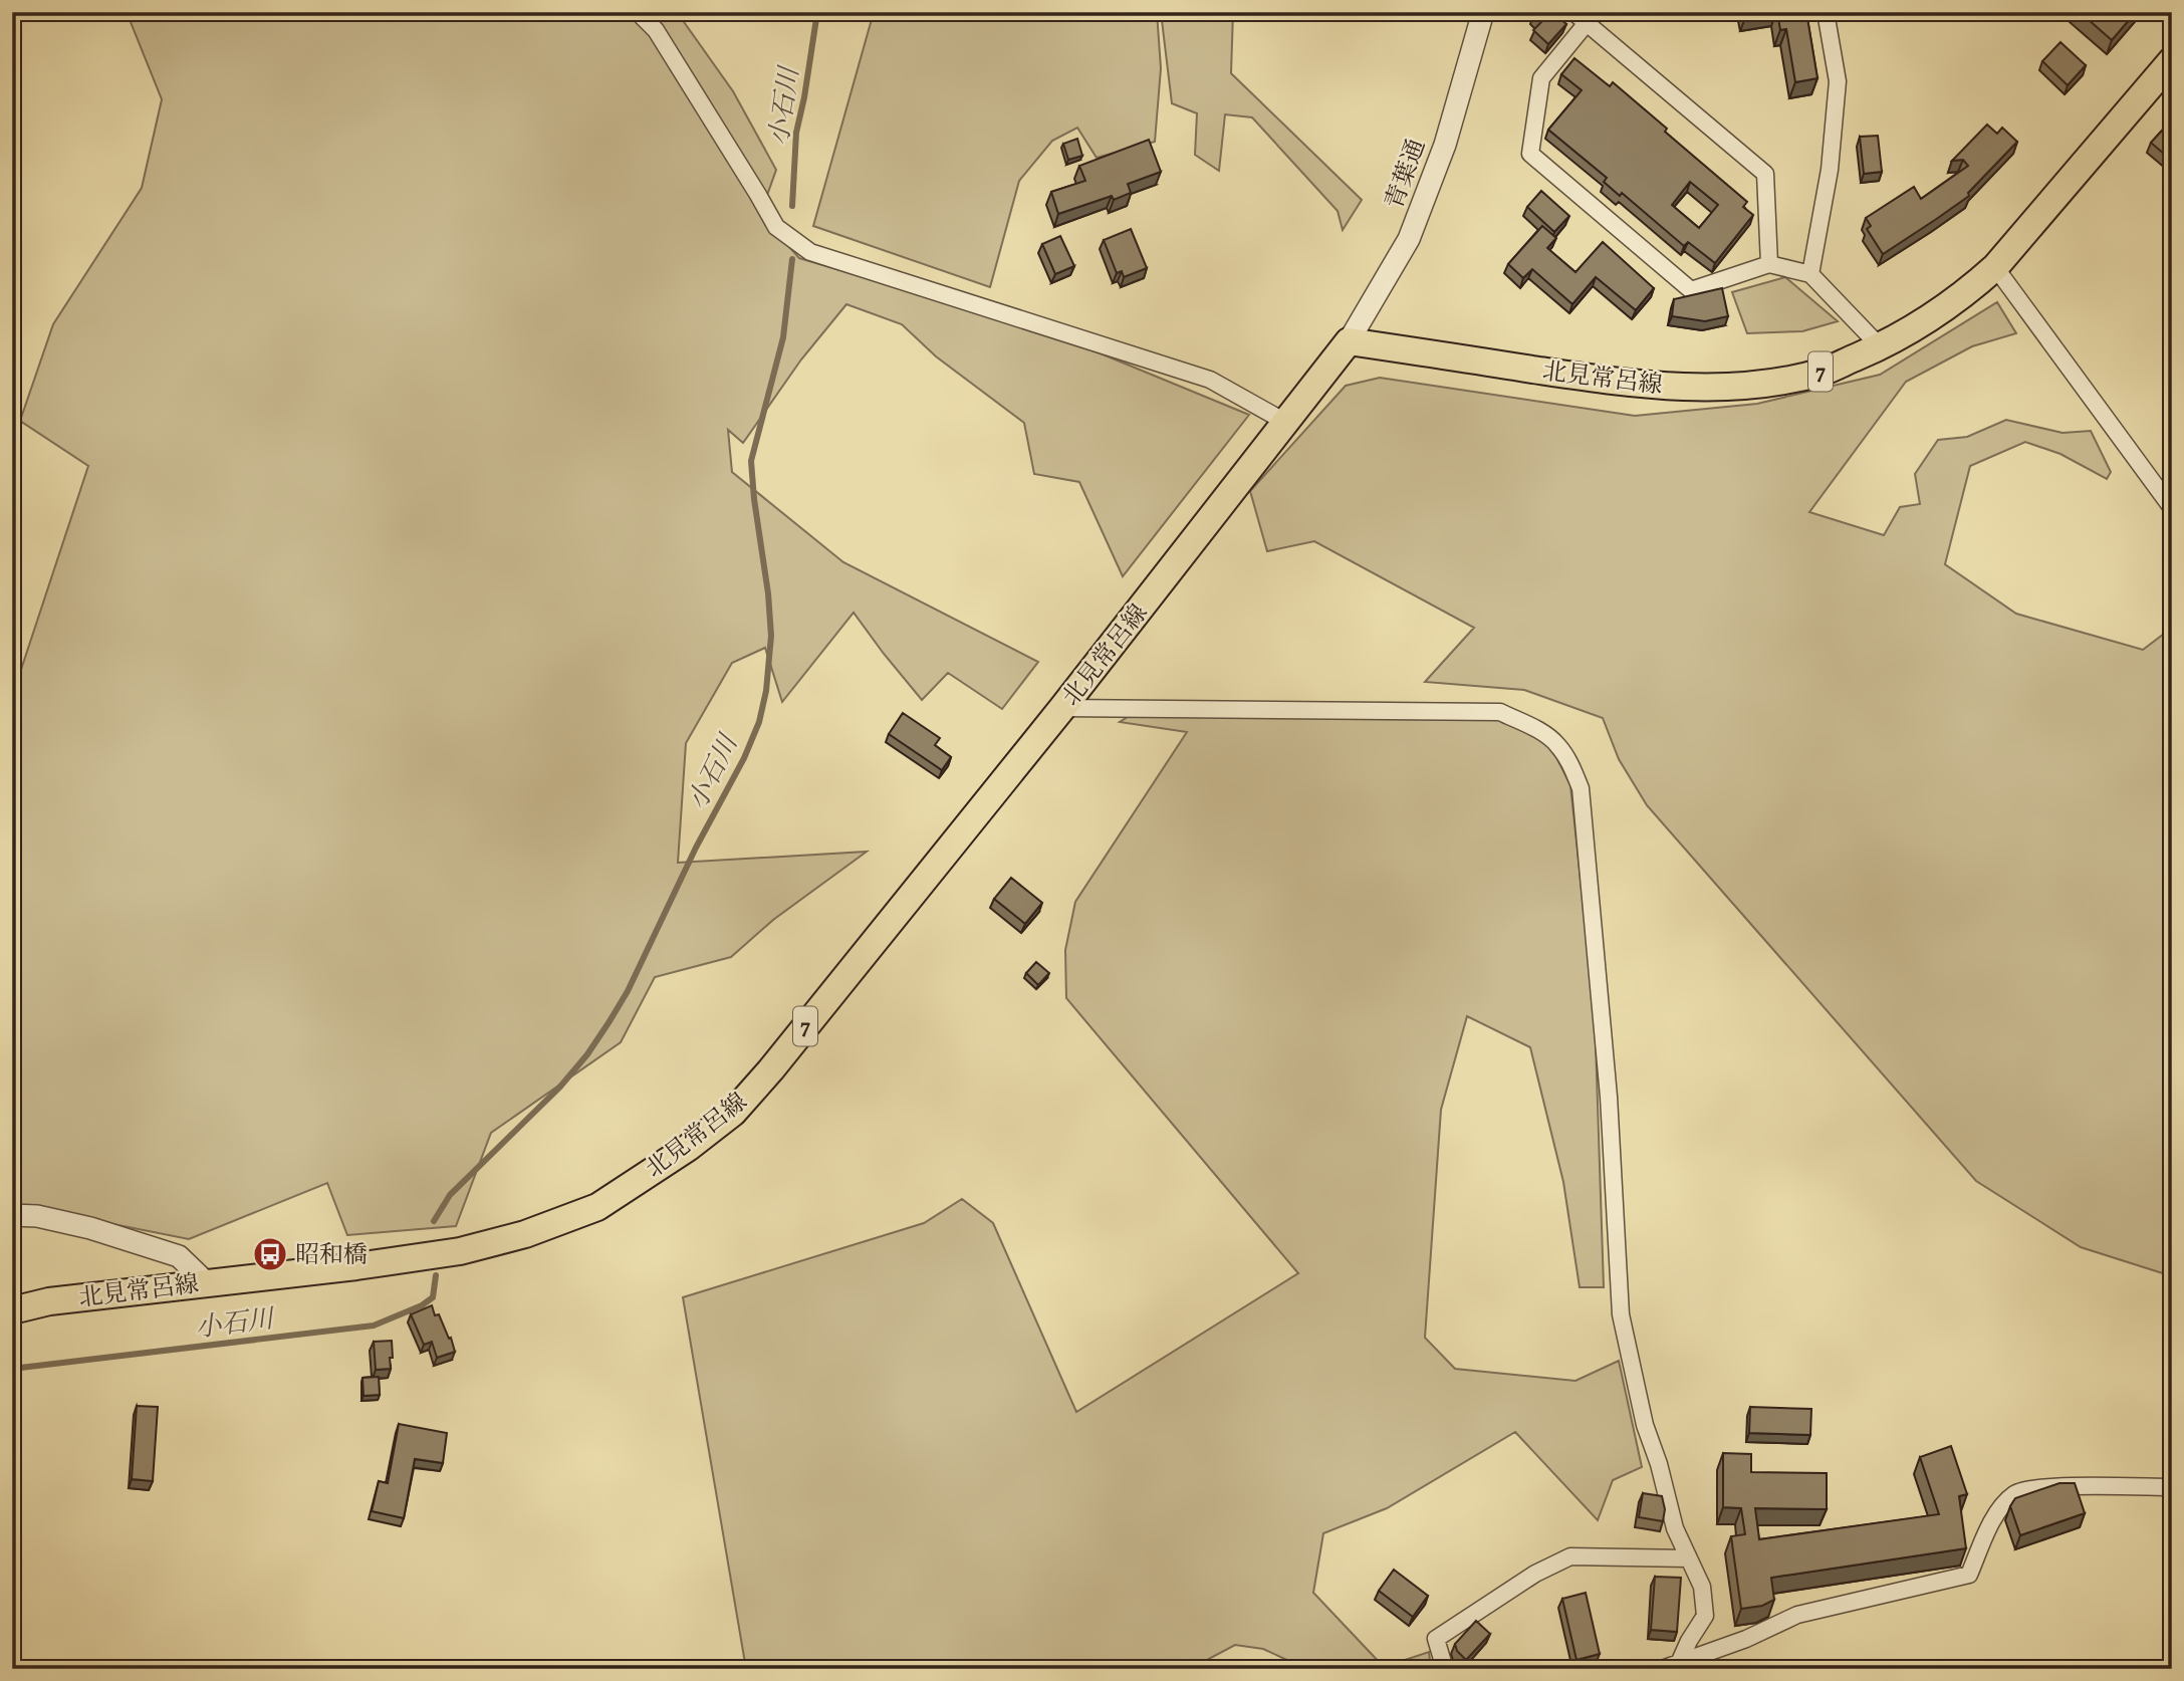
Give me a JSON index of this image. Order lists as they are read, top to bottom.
{
  "streets": {
    "main road": ["7", "北見常呂線"],
    "street": ["青葉通"]
  },
  "crossings": [
    ["青葉通", "北見常呂線"]
  ],
  "water": ["小石川"],
  "places": {
    "bus stop": ["昭和橋"]
  }
}
